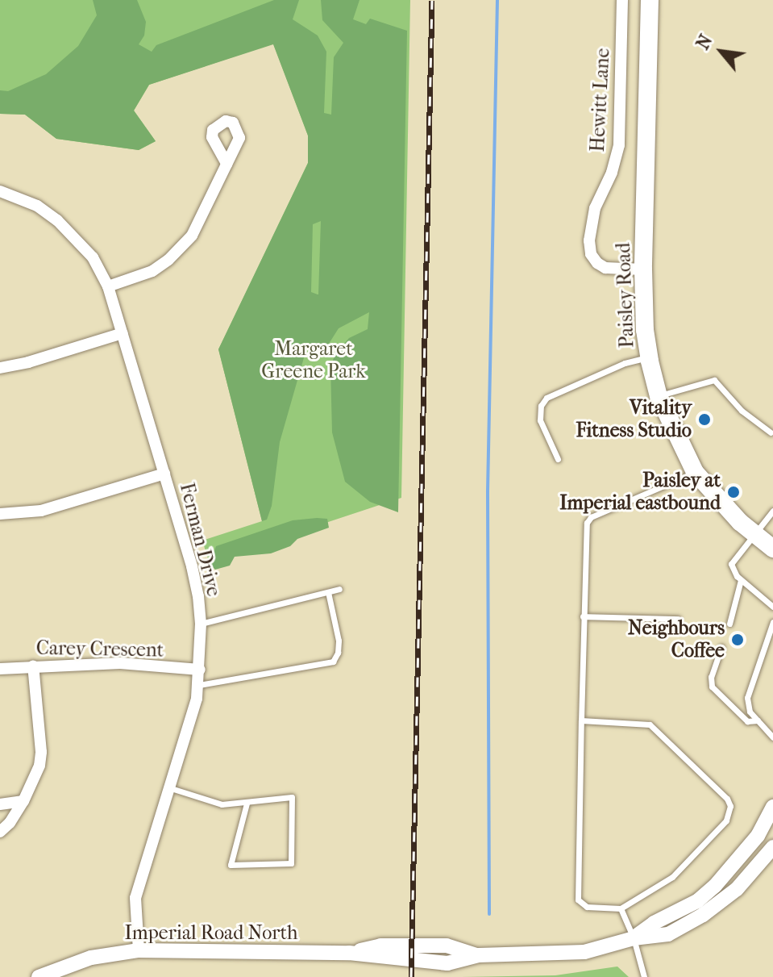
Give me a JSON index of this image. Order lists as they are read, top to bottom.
{
  "streets": {
    "main road": ["Paisley Road"],
    "street": [
      "Hewitt Lane",
      "Ferman Drive",
      "Carey Crescent",
      "Imperial Road North"
    ]
  },
  "crossings": [
    ["Hewitt Lane", "Paisley Road"],
    ["Ferman Drive", "Carey Crescent"],
    ["Ferman Drive", "Imperial Road North"]
  ],
  "parks": ["Margaret Greene Park"],
  "places": ["Vitality Fitness Studio", "Paisley at Imperial eastbound", "Neighbours Coffee"],
  "north": "top left"
}
